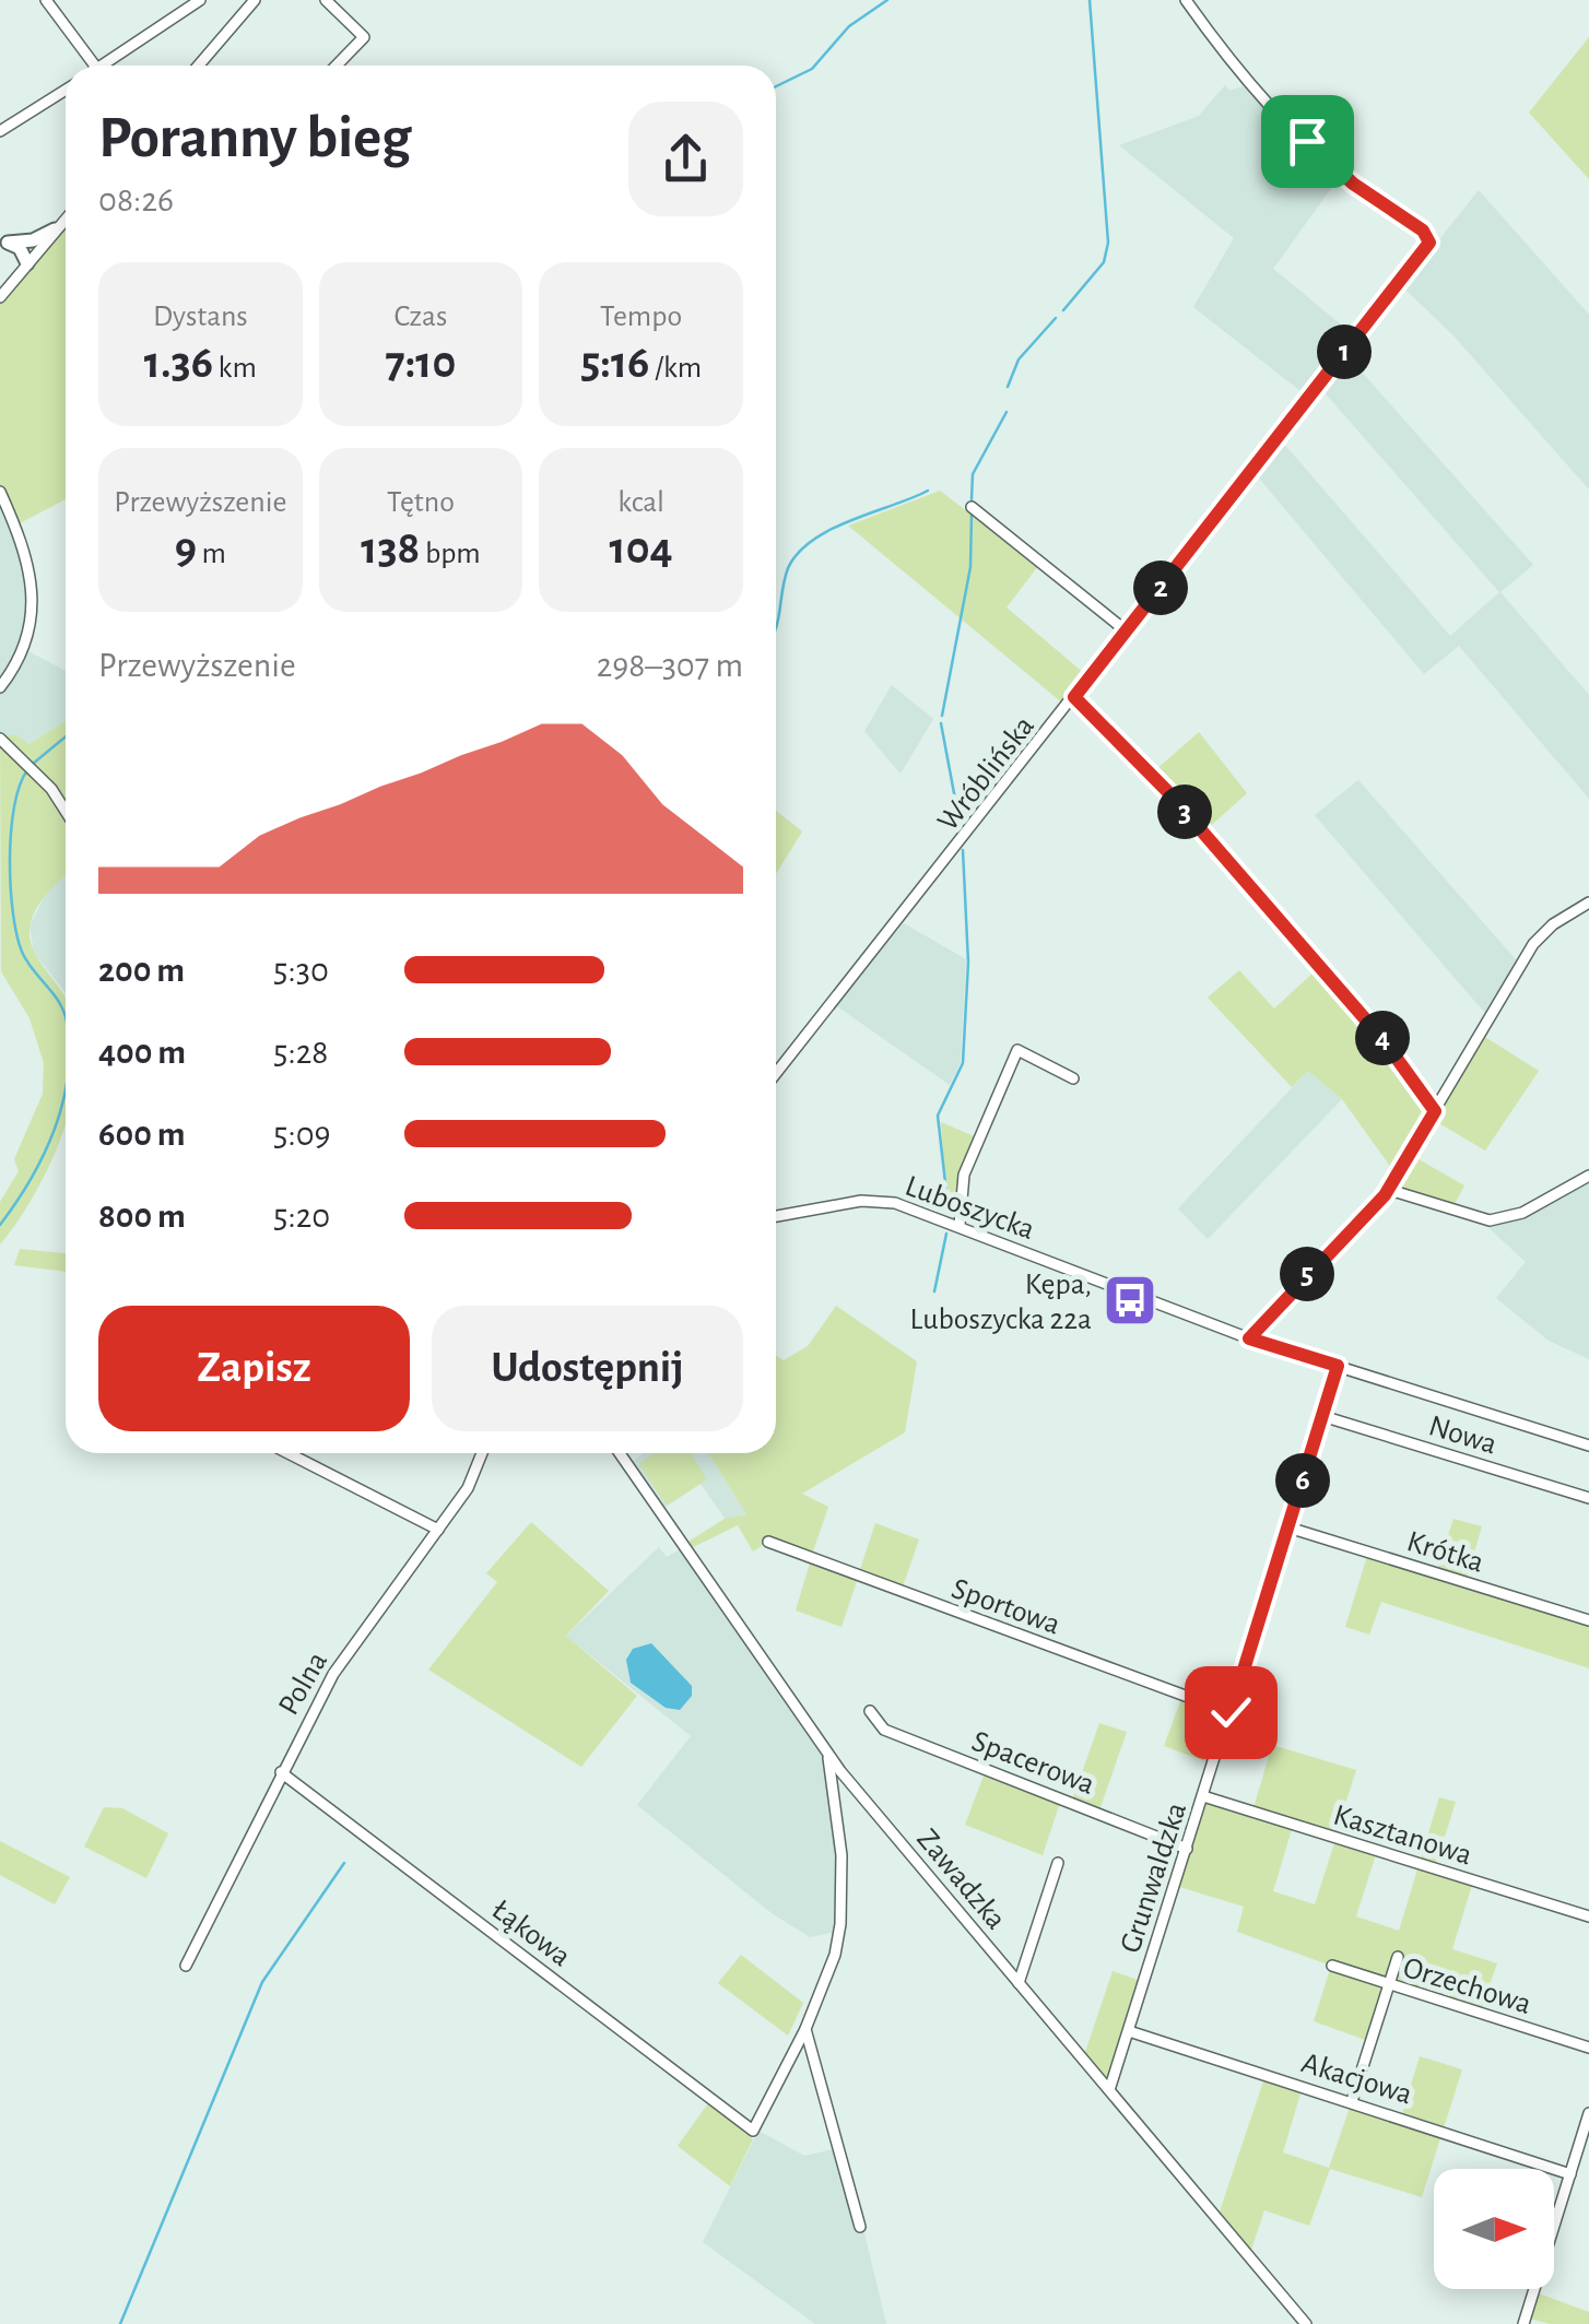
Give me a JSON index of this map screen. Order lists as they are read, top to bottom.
{
  "streets": {
    "street": [
      "Wróblińska",
      "Luboszycka",
      "Nowa",
      "Krótka",
      "Sportowa",
      "Polna",
      "Spacerowa",
      "Kasztanowa",
      "Grunwaldzka",
      "Zawadzka",
      "Łąkowa",
      "Orzechowa",
      "Akacjowa"
    ]
  },
  "crossings": [
    ["Luboszycka", "Grunwaldzka"],
    ["Nowa", "Grunwaldzka"],
    ["Krótka", "Grunwaldzka"],
    ["Sportowa", "Grunwaldzka"],
    ["Polna", "Łąkowa"],
    ["Spacerowa", "Grunwaldzka"],
    ["Kasztanowa", "Grunwaldzka"],
    ["Grunwaldzka", "Zawadzka"],
    ["Grunwaldzka", "Akacjowa"]
  ],
  "places": {
    "bus stop": ["Kępa, Luboszycka 22a"]
  },
  "north": "right",
  "page": {
    "heading": ["Poranny bieg", "08:26"],
    "stats": [
      ["Dystans", "1.36 km"],
      ["Czas", "7:10"],
      ["Tempo", "5:16 /km"],
      ["Przewyższenie", "9 m"],
      ["Tętno", "138 bpm"],
      ["kcal", "104"]
    ],
    "pins": [
      "1",
      "2",
      "3",
      "4",
      "5",
      "6"
    ],
    "chart": ["Przewyższenie", "298–307 m"],
    "list": [
      {
        "name": "200 m",
        "note": "5:30"
      },
      {
        "name": "400 m",
        "note": "5:28"
      },
      {
        "name": "600 m",
        "note": "5:09"
      },
      {
        "name": "800 m",
        "note": "5:20"
      }
    ],
    "buttons": ["Zapisz", "Udostępnij"]
  }
}
